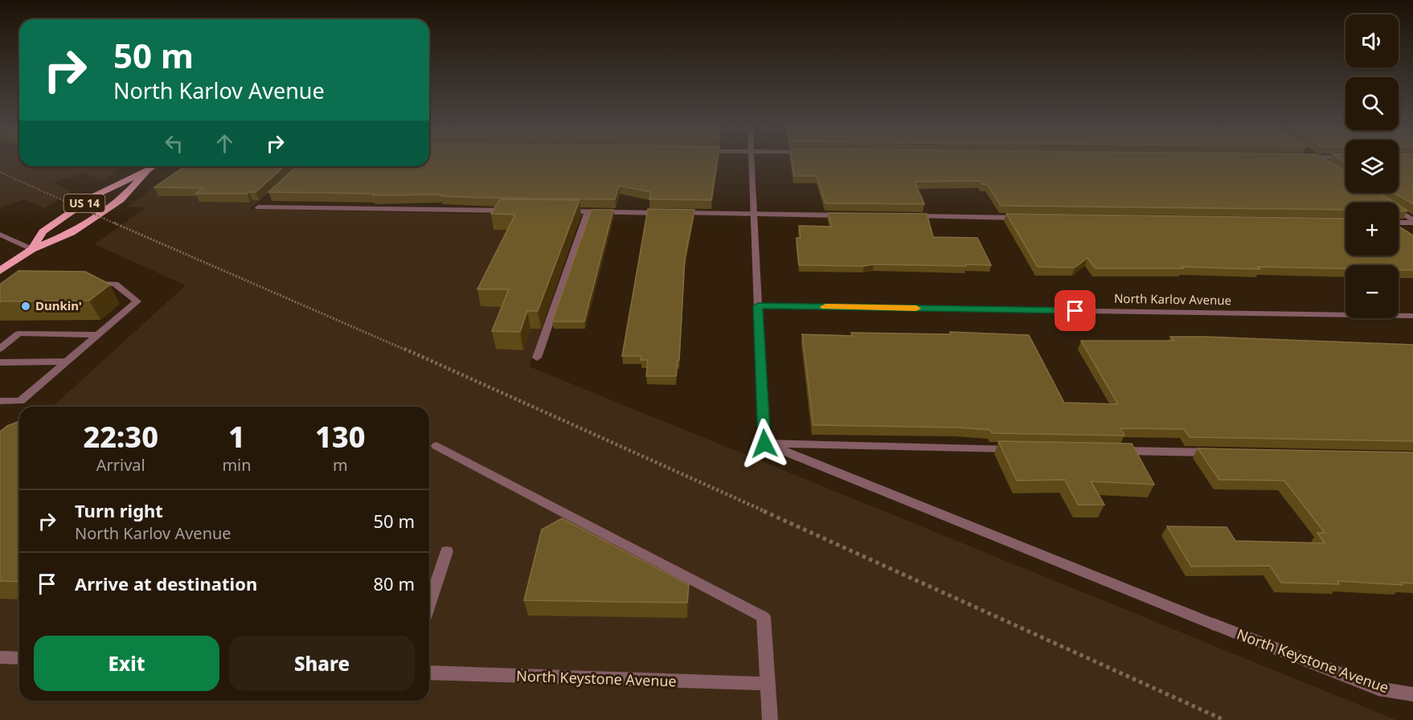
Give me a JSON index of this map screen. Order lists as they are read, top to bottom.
{
  "streets": {
    "main road": ["US 14"],
    "street": ["North Karlov Avenue", "North Keystone Avenue"]
  },
  "places": ["Dunkin'"],
  "page": {
    "map_buttons": ["+", "−"],
    "turn": ["50 m", "North Karlov Avenue"],
    "eta": [
      "22:30",
      "Arrival",
      "1",
      "min",
      "130",
      "m"
    ],
    "list": [
      {
        "name": "Turn right",
        "note": "North Karlov Avenue",
        "value": "50 m"
      },
      {
        "name": "Arrive at destination",
        "value": "80 m"
      }
    ],
    "buttons": ["Exit", "Share"]
  }
}
